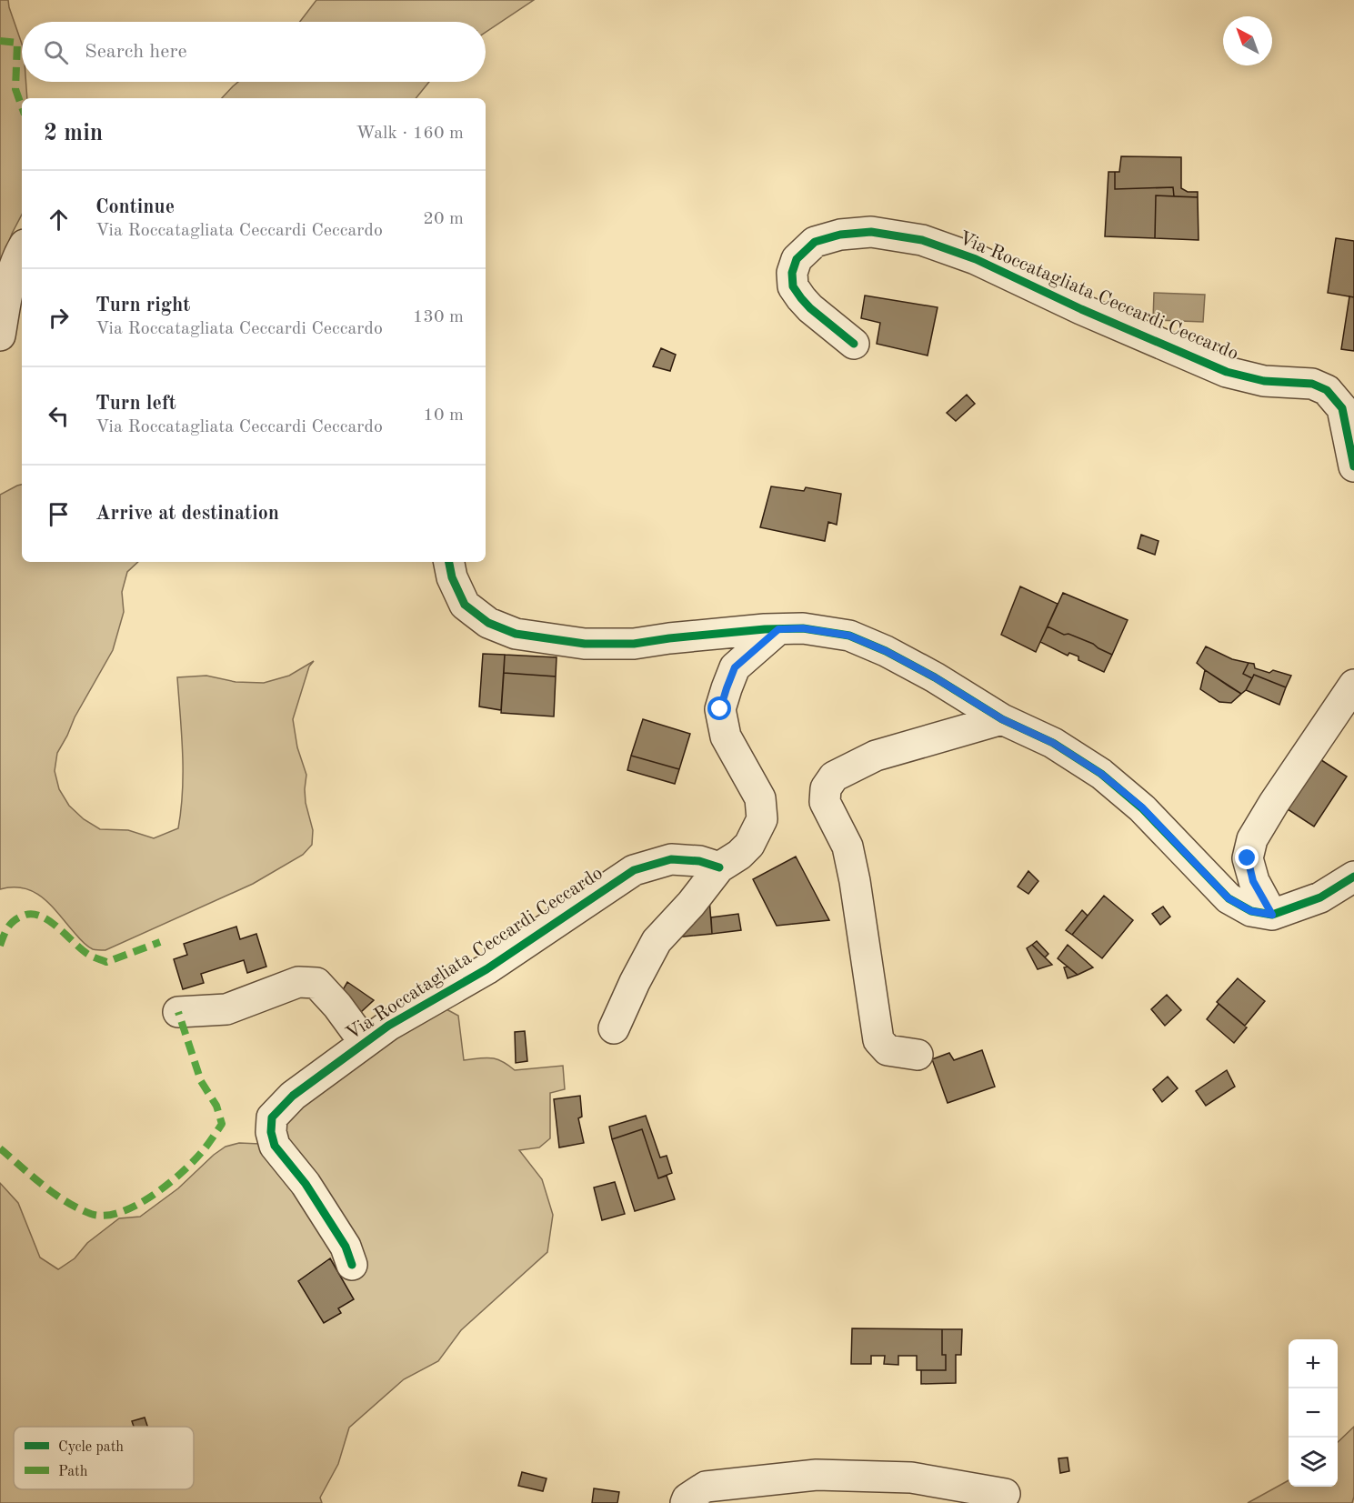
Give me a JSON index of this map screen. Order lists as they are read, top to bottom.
{
  "streets": {
    "street": ["Via Roccatagliata Ceccardi Ceccardo"]
  },
  "legend": ["Cycle path", "Path"],
  "north": "top left",
  "page": {
    "search": "Search here",
    "heading": ["2 min", "Walk · 160 m"],
    "list": [
      ["Continue", "Via Roccatagliata Ceccardi Ceccardo", "20 m"],
      ["Turn right", "Via Roccatagliata Ceccardi Ceccardo", "130 m"],
      ["Turn left", "Via Roccatagliata Ceccardi Ceccardo", "10 m"],
      "Arrive at destination"
    ],
    "map_buttons": ["+", "−"]
  }
}
